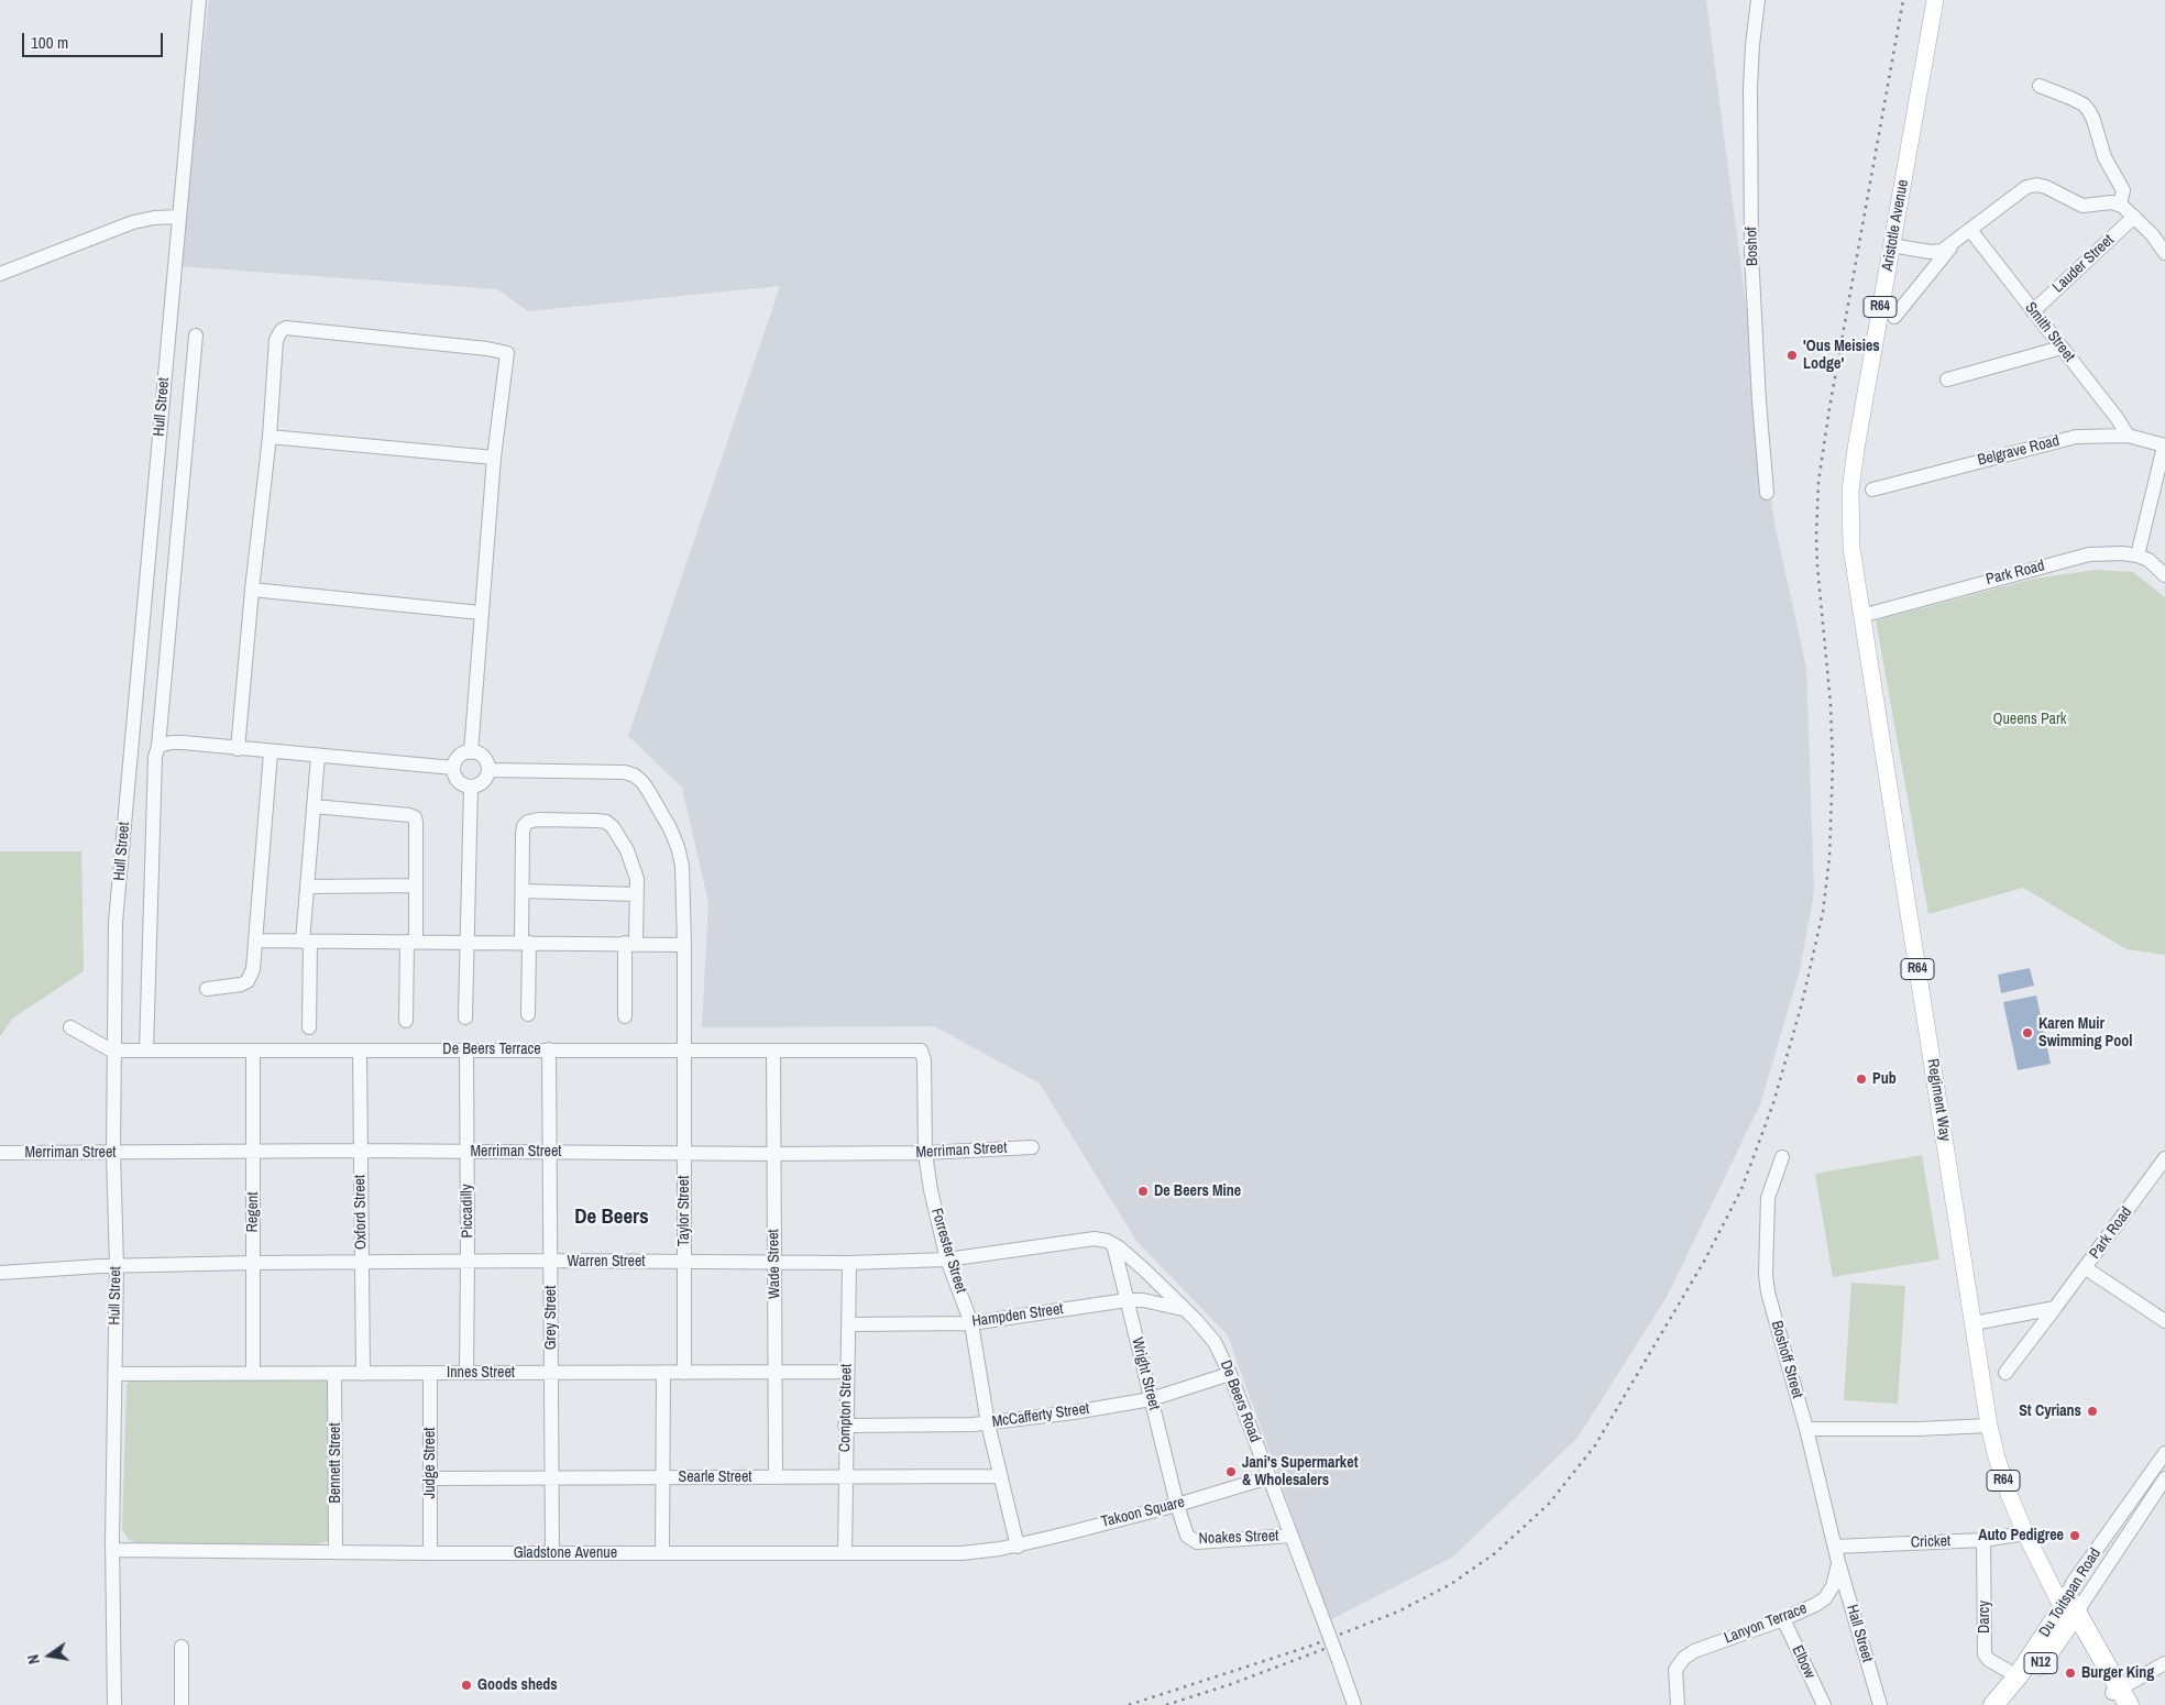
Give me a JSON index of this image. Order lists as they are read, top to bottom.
{
  "streets": {
    "highway": ["Du Toitspan Road", "N12"],
    "main road": ["Aristotle Avenue", "R64", "Regiment Way"],
    "street": [
      "Boshof",
      "Lauder Street",
      "Smith Street",
      "Hull Street",
      "Belgrave Road",
      "Park Road",
      "De Beers Terrace",
      "Merriman Street",
      "Piccadilly",
      "Taylor Street",
      "Regent",
      "Oxford Street",
      "Forrester Street",
      "Warren Street",
      "Wade Street",
      "Hampden Street",
      "Grey Street",
      "Boshoff Street",
      "Innes Street",
      "Wright Street",
      "De Beers Road",
      "Compton Street",
      "McCafferty Street",
      "Bennett Street",
      "Judge Street",
      "Searle Street",
      "Takoon Square",
      "Noakes Street",
      "Cricket",
      "Gladstone Avenue",
      "Darcy",
      "Lanyon Terrace",
      "Hall Street",
      "Elbow"
    ]
  },
  "crossings": [
    ["Aristotle Avenue", "Park Road"],
    ["Aristotle Avenue", "Regiment Way"],
    ["Lauder Street", "Smith Street"],
    ["Smith Street", "Belgrave Road"],
    ["Hull Street", "De Beers Terrace"],
    ["Hull Street", "Merriman Street"],
    ["Hull Street", "Warren Street"],
    ["Hull Street", "Innes Street"],
    ["Hull Street", "Gladstone Avenue"],
    ["Park Road", "Regiment Way"],
    ["De Beers Terrace", "Piccadilly"],
    ["De Beers Terrace", "Taylor Street"],
    ["De Beers Terrace", "Regent"],
    ["De Beers Terrace", "Oxford Street"],
    ["De Beers Terrace", "Forrester Street"],
    ["De Beers Terrace", "Wade Street"],
    ["De Beers Terrace", "Grey Street"],
    ["Regiment Way", "Cricket"],
    ["Regiment Way", "Du Toitspan Road"],
    ["Merriman Street", "Piccadilly"],
    ["Merriman Street", "Taylor Street"],
    ["Merriman Street", "Regent"],
    ["Merriman Street", "Oxford Street"],
    ["Merriman Street", "Forrester Street"],
    ["Merriman Street", "Wade Street"],
    ["Merriman Street", "Grey Street"],
    ["Piccadilly", "Warren Street"],
    ["Piccadilly", "Innes Street"],
    ["Taylor Street", "Warren Street"],
    ["Taylor Street", "Innes Street"],
    ["Regent", "Warren Street"],
    ["Regent", "Innes Street"],
    ["Oxford Street", "Warren Street"],
    ["Oxford Street", "Innes Street"],
    ["Forrester Street", "Warren Street"],
    ["Forrester Street", "Hampden Street"],
    ["Forrester Street", "McCafferty Street"],
    ["Forrester Street", "Searle Street"],
    ["Forrester Street", "Takoon Square"],
    ["Forrester Street", "Gladstone Avenue"],
    ["Warren Street", "Wade Street"],
    ["Warren Street", "Grey Street"],
    ["Warren Street", "De Beers Road"],
    ["Warren Street", "Compton Street"],
    ["Wade Street", "Innes Street"],
    ["Wade Street", "Searle Street"],
    ["Hampden Street", "Wright Street"],
    ["Hampden Street", "De Beers Road"],
    ["Hampden Street", "Compton Street"],
    ["Grey Street", "Innes Street"],
    ["Grey Street", "Searle Street"],
    ["Grey Street", "Gladstone Avenue"],
    ["Boshoff Street", "Cricket"],
    ["Boshoff Street", "Lanyon Terrace"],
    ["Boshoff Street", "Hall Street"],
    ["Innes Street", "Compton Street"],
    ["Innes Street", "Bennett Street"],
    ["Innes Street", "Judge Street"],
    ["Wright Street", "De Beers Road"],
    ["Wright Street", "McCafferty Street"],
    ["Wright Street", "Takoon Square"],
    ["Wright Street", "Noakes Street"],
    ["De Beers Road", "McCafferty Street"],
    ["De Beers Road", "Takoon Square"],
    ["De Beers Road", "Noakes Street"],
    ["Compton Street", "McCafferty Street"],
    ["Compton Street", "Searle Street"],
    ["Compton Street", "Gladstone Avenue"],
    ["Bennett Street", "Gladstone Avenue"],
    ["Judge Street", "Searle Street"],
    ["Judge Street", "Gladstone Avenue"],
    ["Takoon Square", "Noakes Street"],
    ["Takoon Square", "Gladstone Avenue"],
    ["Cricket", "Darcy"],
    ["Du Toitspan Road", "Darcy"],
    ["Lanyon Terrace", "Hall Street"],
    ["Lanyon Terrace", "Elbow"]
  ],
  "districts": ["De Beers"],
  "parks": ["Queens Park"],
  "places": [
    "'Ous Meisies Lodge'",
    "Karen Muir Swimming Pool",
    "Pub",
    "De Beers Mine",
    "St Cyrians",
    "Jani's Supermarket & Wholesalers",
    "Auto Pedigree",
    "Burger King",
    "Goods sheds"
  ],
  "scale_bar": "100 m",
  "north": "left"
}
